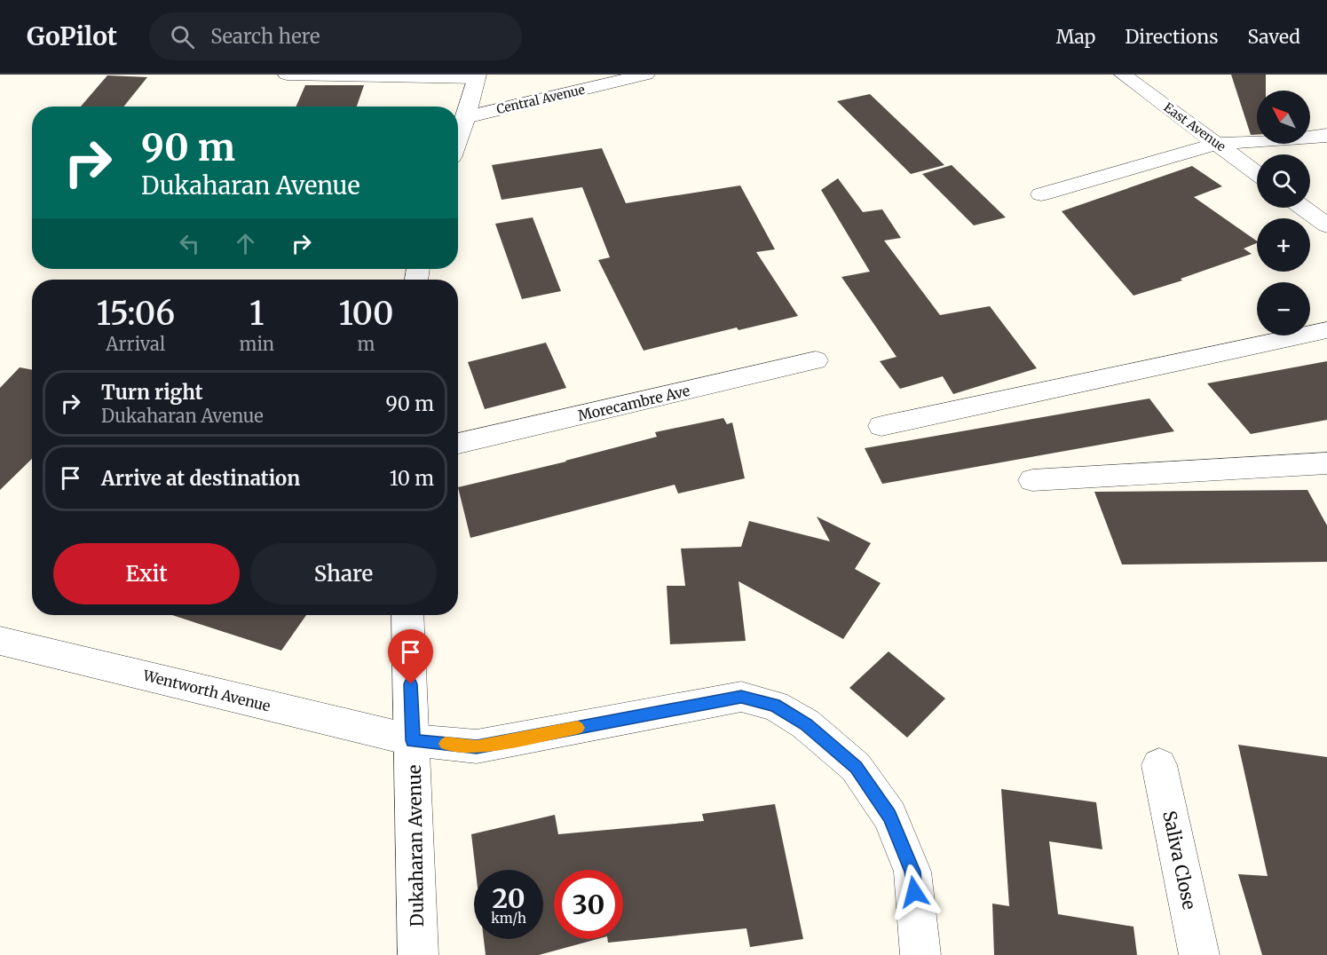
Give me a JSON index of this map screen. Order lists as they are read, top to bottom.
{
  "streets": {
    "street": [
      "Central Avenue",
      "East Avenue",
      "Morecambre Ave",
      "Wentworth Avenue",
      "Dukaharan Avenue",
      "Saliva Close"
    ]
  },
  "crossings": [
    ["Wentworth Avenue", "Dukaharan Avenue"]
  ],
  "north": "top left",
  "page": {
    "header": "GoPilot",
    "search": "Search here",
    "nav": ["Map", "Directions", "Saved"],
    "map_buttons": ["+", "−"],
    "turn": ["90 m", "Dukaharan Avenue"],
    "eta": [
      "15:06",
      "Arrival",
      "1",
      "min",
      "100",
      "m"
    ],
    "list": [
      {
        "name": "Turn right",
        "note": "Dukaharan Avenue",
        "value": "90 m"
      },
      {
        "name": "Arrive at destination",
        "value": "10 m"
      }
    ],
    "buttons": ["Exit", "Share"],
    "speed": "20 km/h",
    "limit": "30"
  }
}
